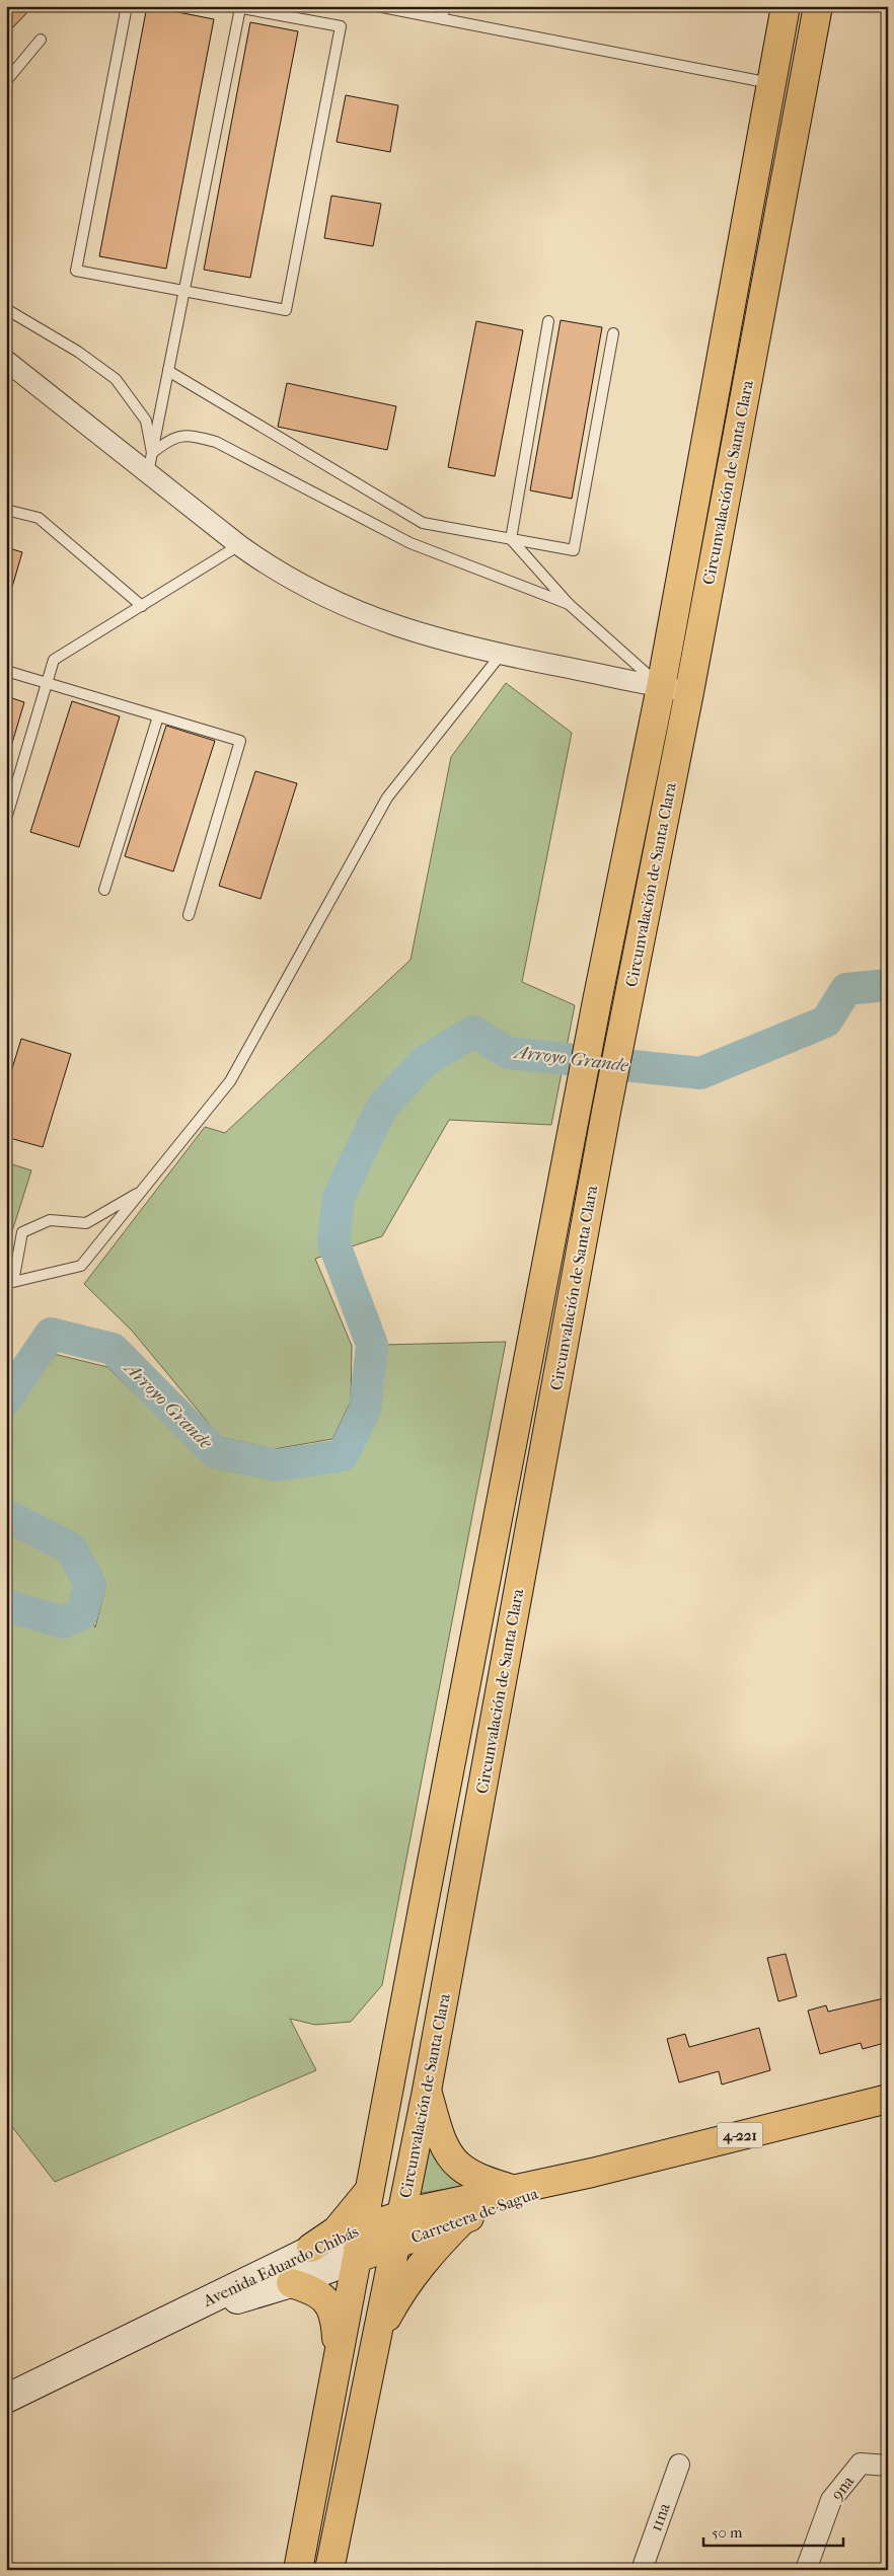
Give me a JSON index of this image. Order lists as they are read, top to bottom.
{
  "streets": {
    "main road": [
      "Circunvalación de Santa Clara",
      "4-221",
      "Carretera de Sagua",
      "Avenida Eduardo Chibás"
    ],
    "street": ["9na", "11na"]
  },
  "crossings": [
    ["Circunvalación de Santa Clara", "Carretera de Sagua"],
    ["Circunvalación de Santa Clara", "Avenida Eduardo Chibás"],
    ["Carretera de Sagua", "Avenida Eduardo Chibás"]
  ],
  "water": ["Arroyo Grande"],
  "scale_bar": "50 m"
}
